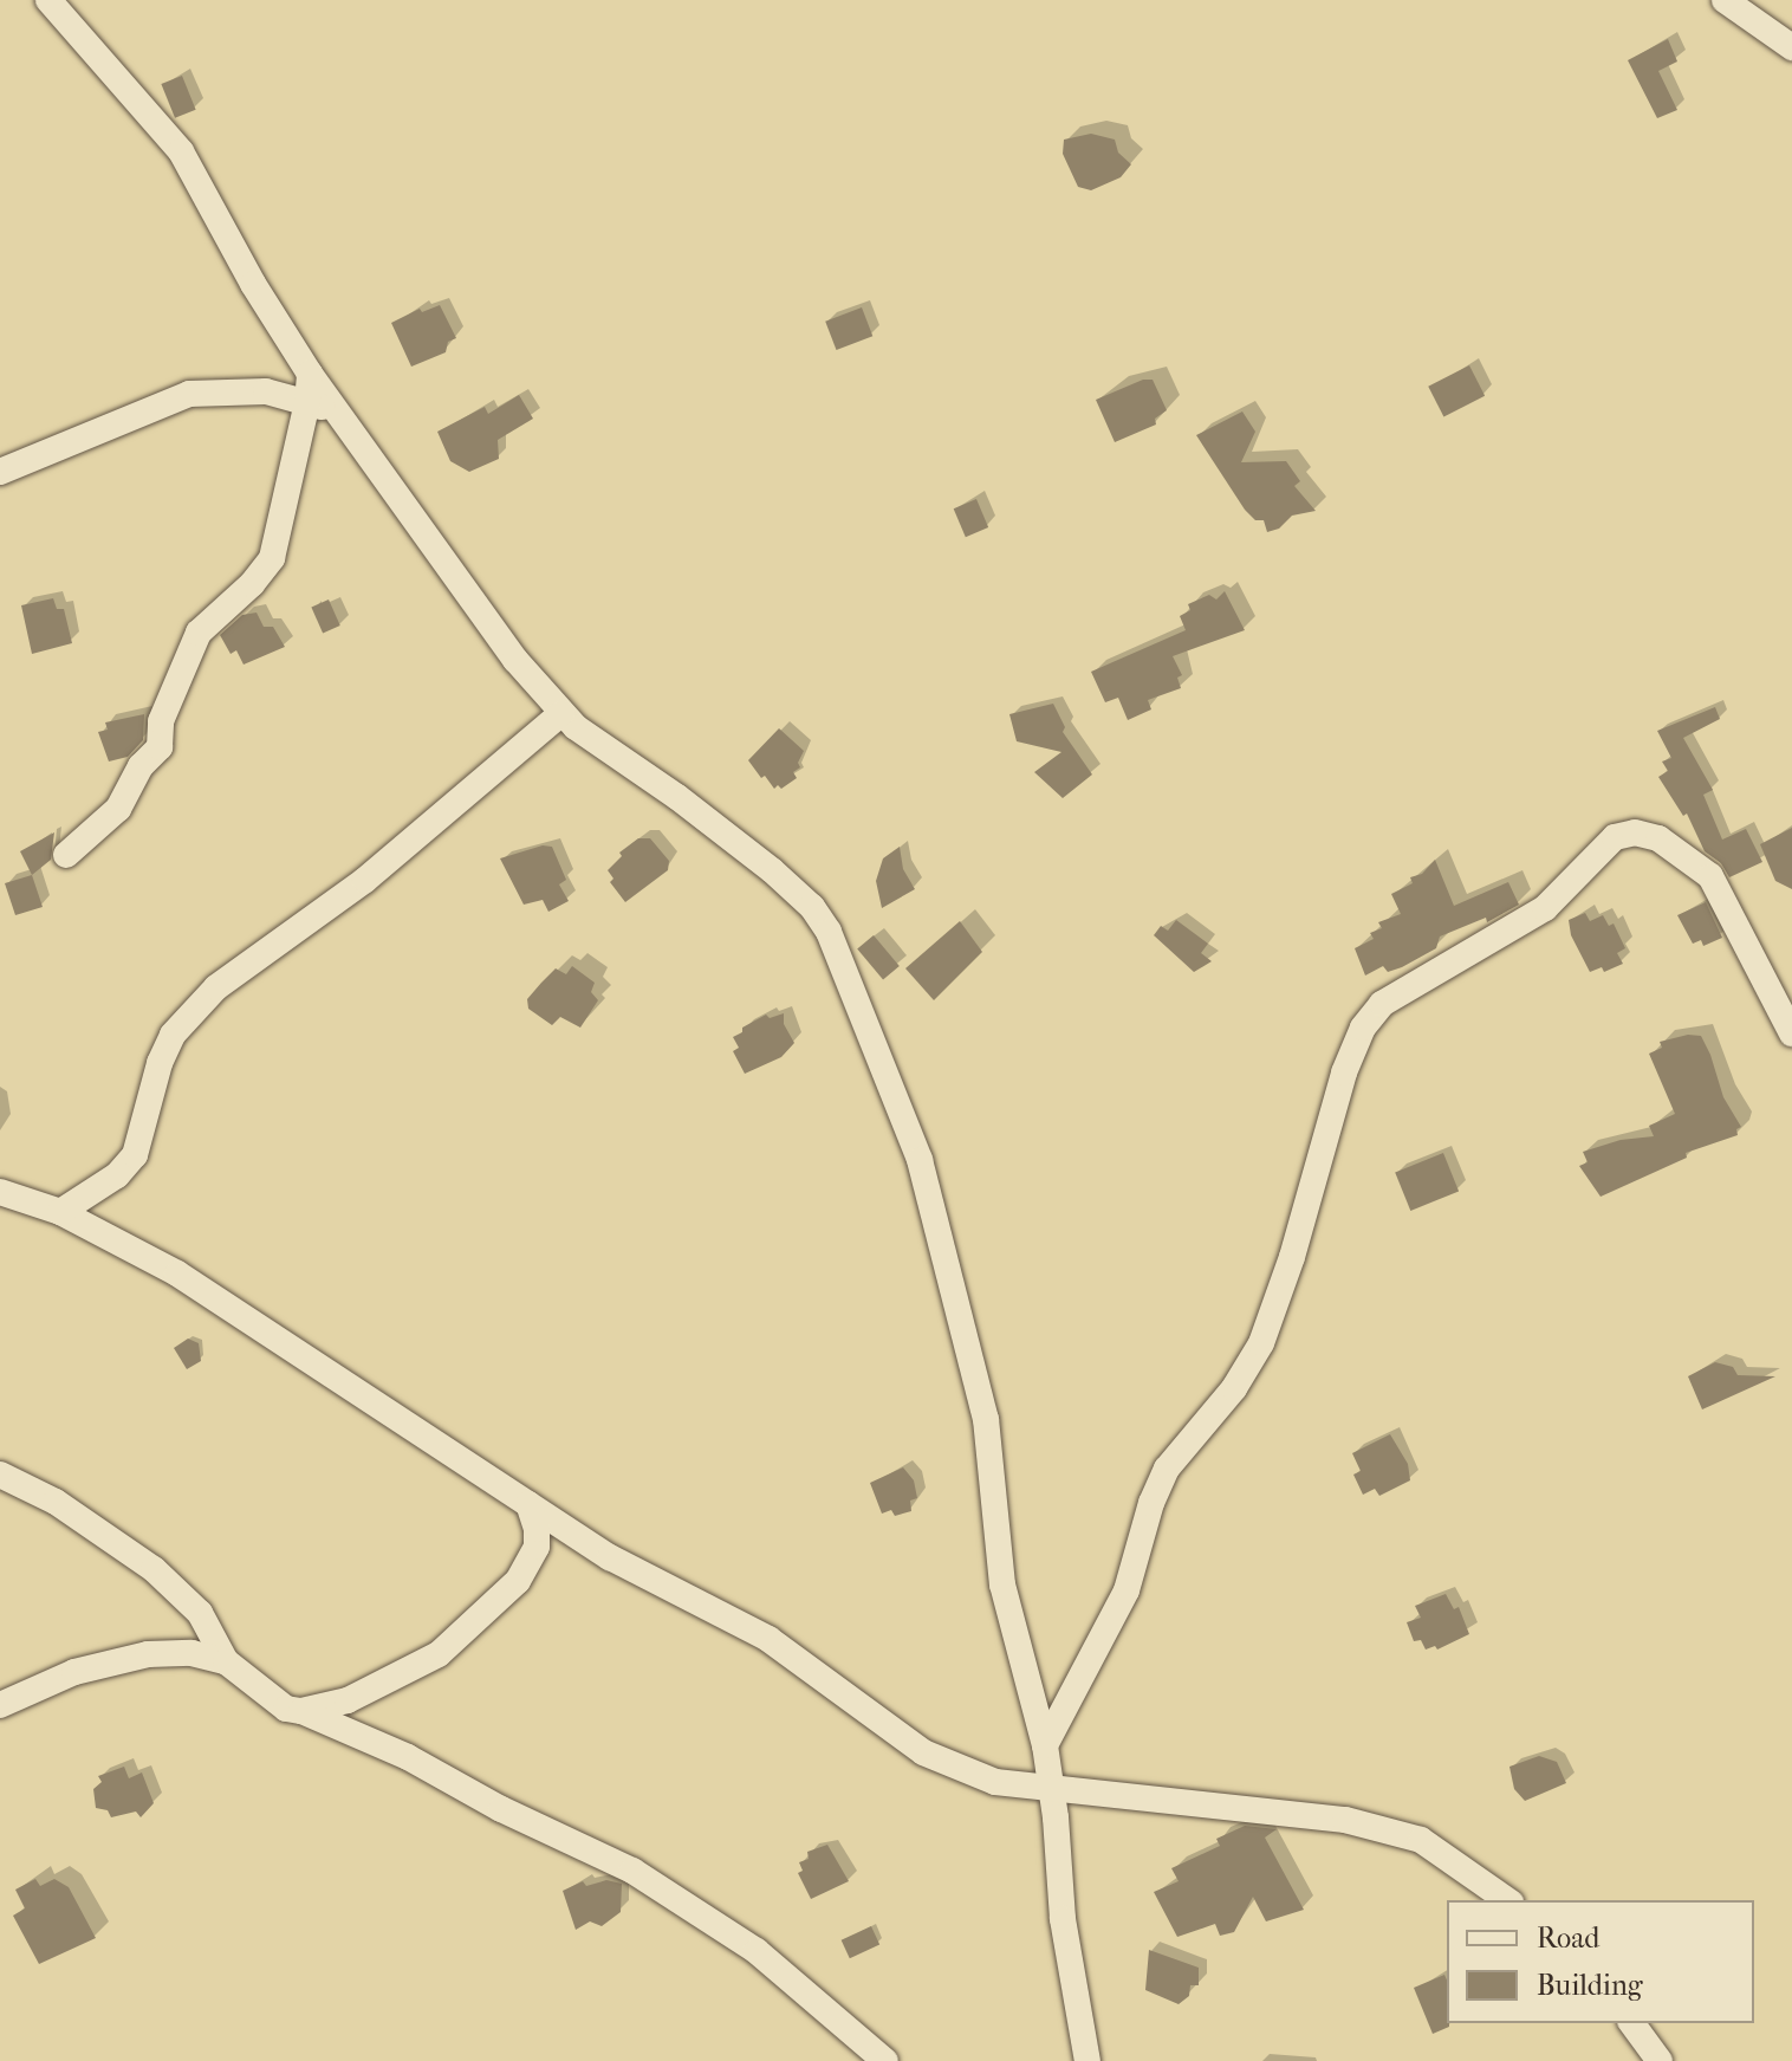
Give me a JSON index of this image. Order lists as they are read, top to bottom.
{
  "legend": ["Road", "Building"]
}
